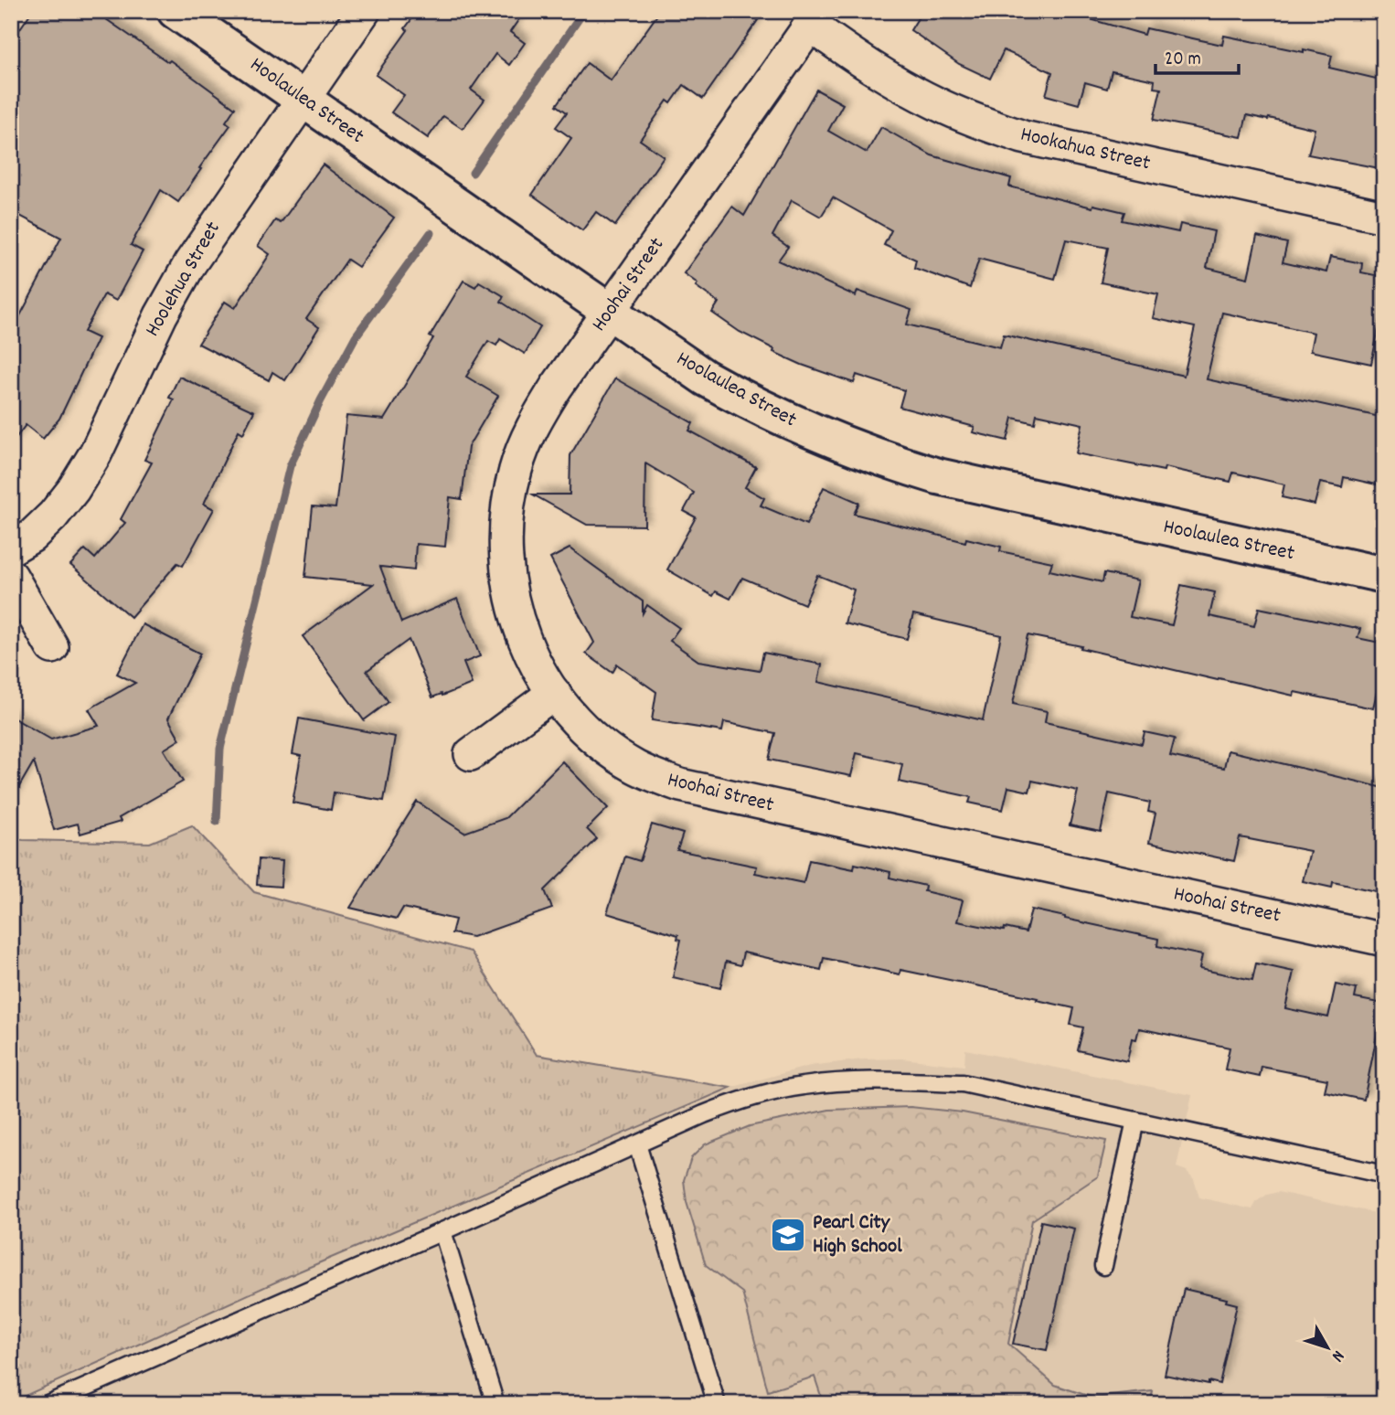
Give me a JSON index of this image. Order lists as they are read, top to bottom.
{
  "streets": {
    "street": [
      "Hoolaulea Street",
      "Hookahua Street",
      "Hoolehua Street",
      "Hoohai Street"
    ]
  },
  "crossings": [
    ["Hoolaulea Street", "Hoolehua Street"],
    ["Hoolaulea Street", "Hoohai Street"],
    ["Hookahua Street", "Hoohai Street"]
  ],
  "places": {
    "school or university": ["Pearl City High School"]
  },
  "scale_bar": "20 m",
  "north": "bottom right"
}
